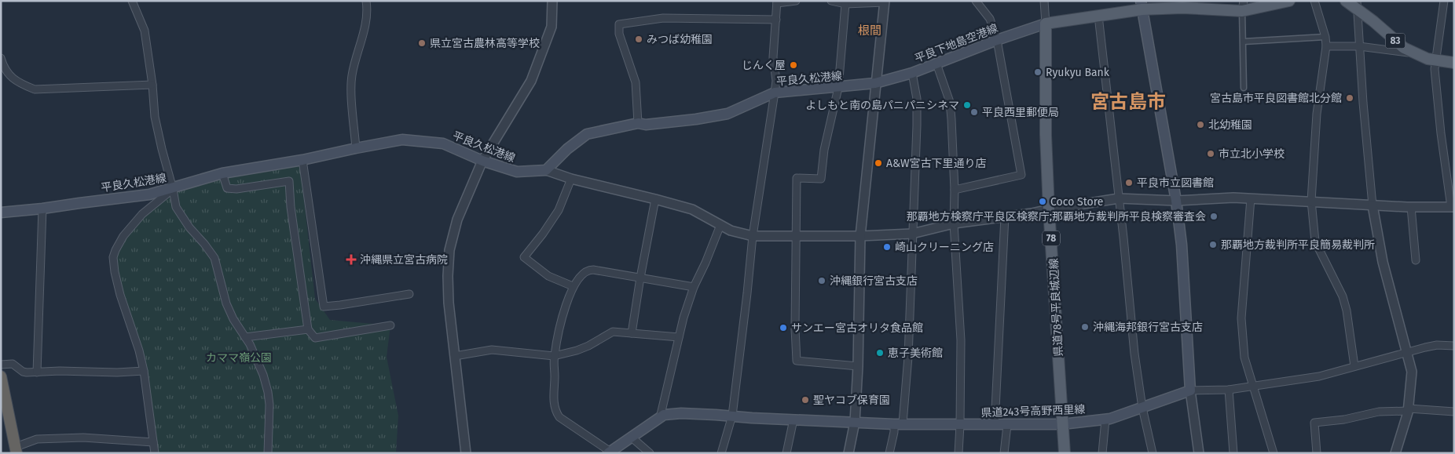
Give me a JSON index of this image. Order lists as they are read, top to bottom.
{
  "streets": {
    "main road": [
      "83",
      "平良下地島空港線",
      "平良久松港線",
      "78",
      "県道78号平良城辺線",
      "県道243号高野西里線"
    ]
  },
  "crossings": [
    ["平良下地島空港線", "平良久松港線"],
    ["平良下地島空港線", "県道78号平良城辺線"],
    ["県道78号平良城辺線", "県道243号高野西里線"]
  ],
  "districts": ["根間", "宮古島市"],
  "parks": ["カママ嶺公園"],
  "places": {
    "other": [
      "みつば幼稚園",
      "県立宮古農林高等学校",
      "じんく屋",
      "Ryukyu Bank",
      "宮古島市平良図書館北分館",
      "よしもと南の島パニパニシネマ",
      "平良西里郵便局",
      "北幼稚園",
      "市立北小学校",
      "A&W宮古下里通り店",
      "平良市立図書館",
      "Coco Store",
      "那覇地方検察庁平良区検察庁;那覇地方裁判所平良検察審査会",
      "那覇地方裁判所平良簡易裁判所",
      "崎山クリーニング店",
      "沖縄銀行宮古支店",
      "沖縄海邦銀行宮古支店",
      "サンエー宮古オリタ食品館",
      "恵子美術館",
      "聖ヤコブ保育園"
    ],
    "health": ["沖縄県立宮古病院"]
  }
}
